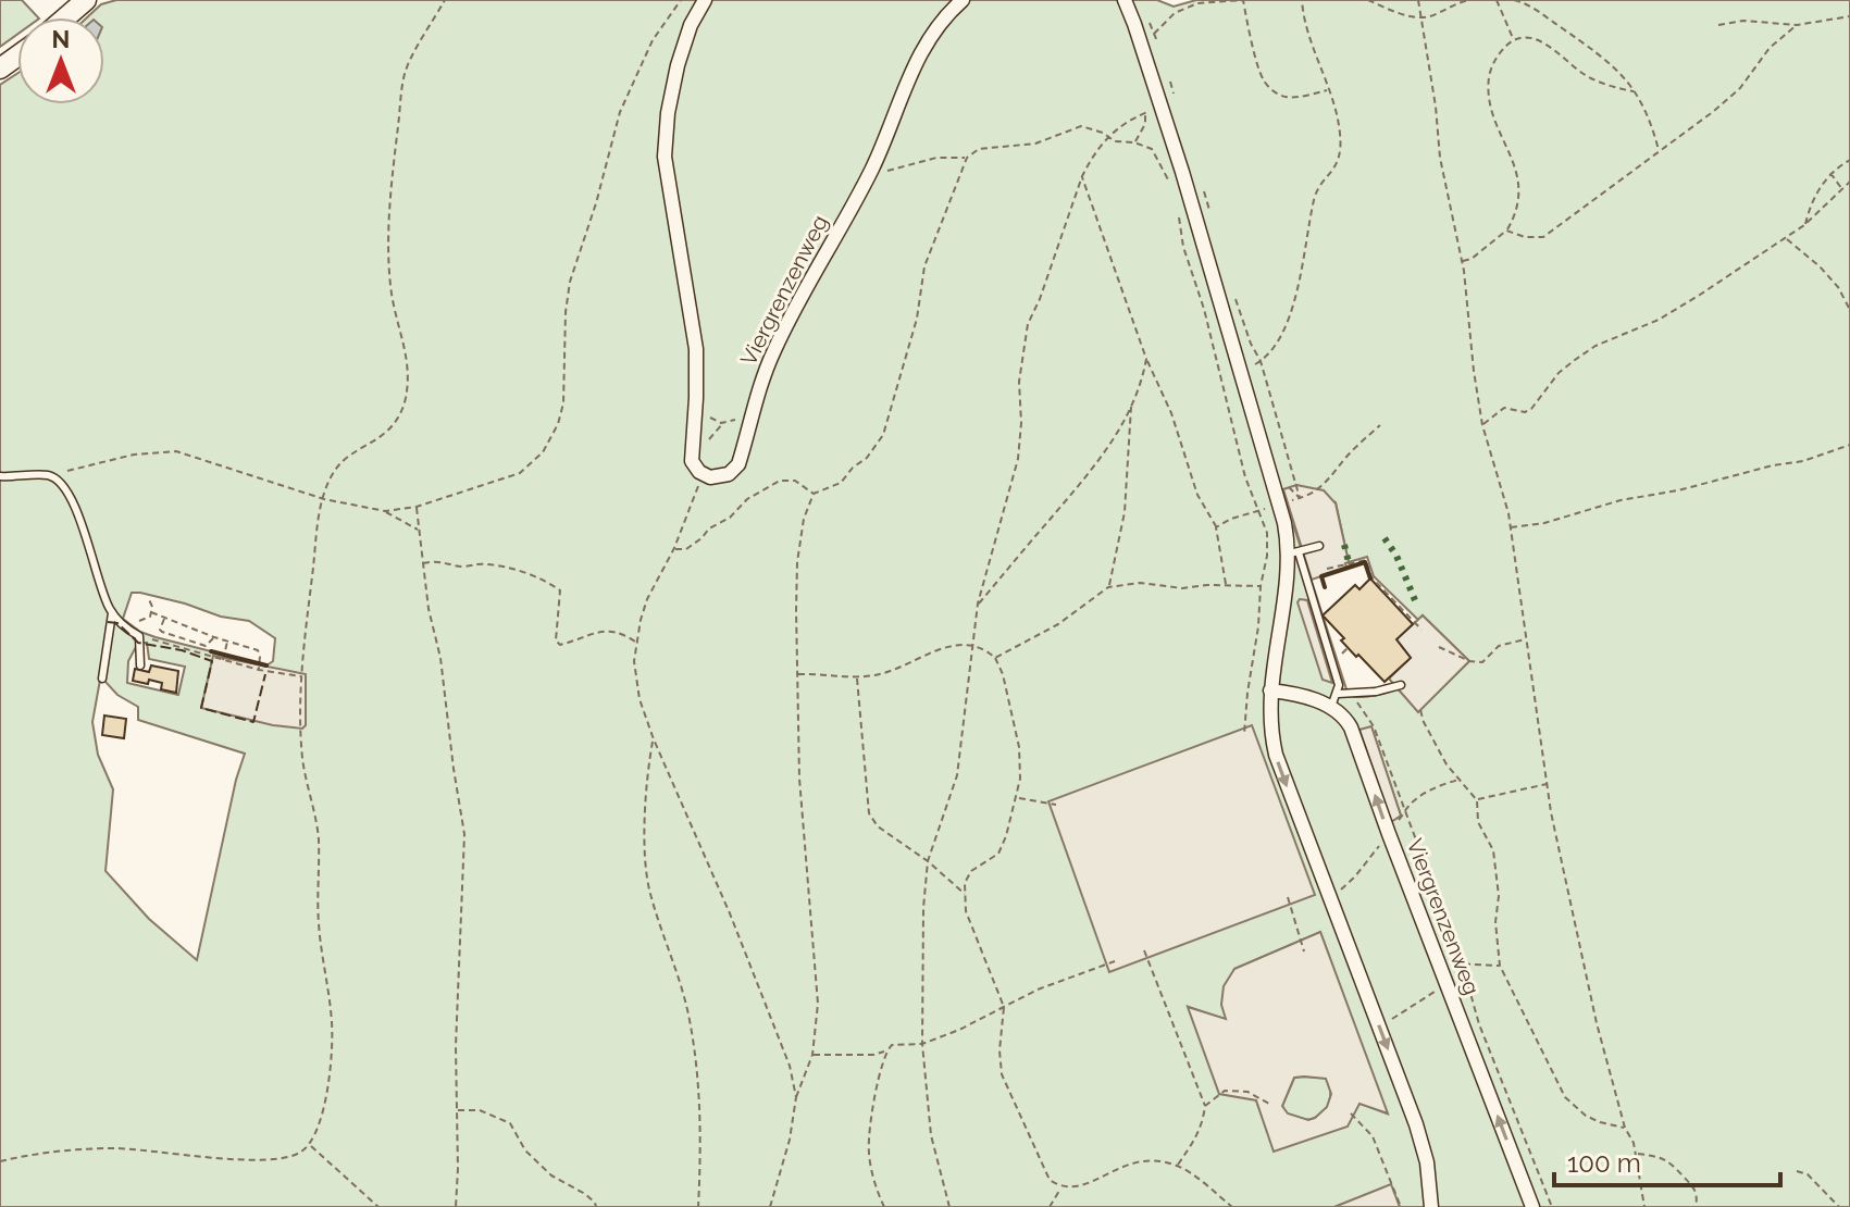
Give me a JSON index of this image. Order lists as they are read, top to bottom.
{
  "streets": {
    "street": ["Viergrenzenweg"]
  },
  "scale_bar": "100 m",
  "north": "top"
}
